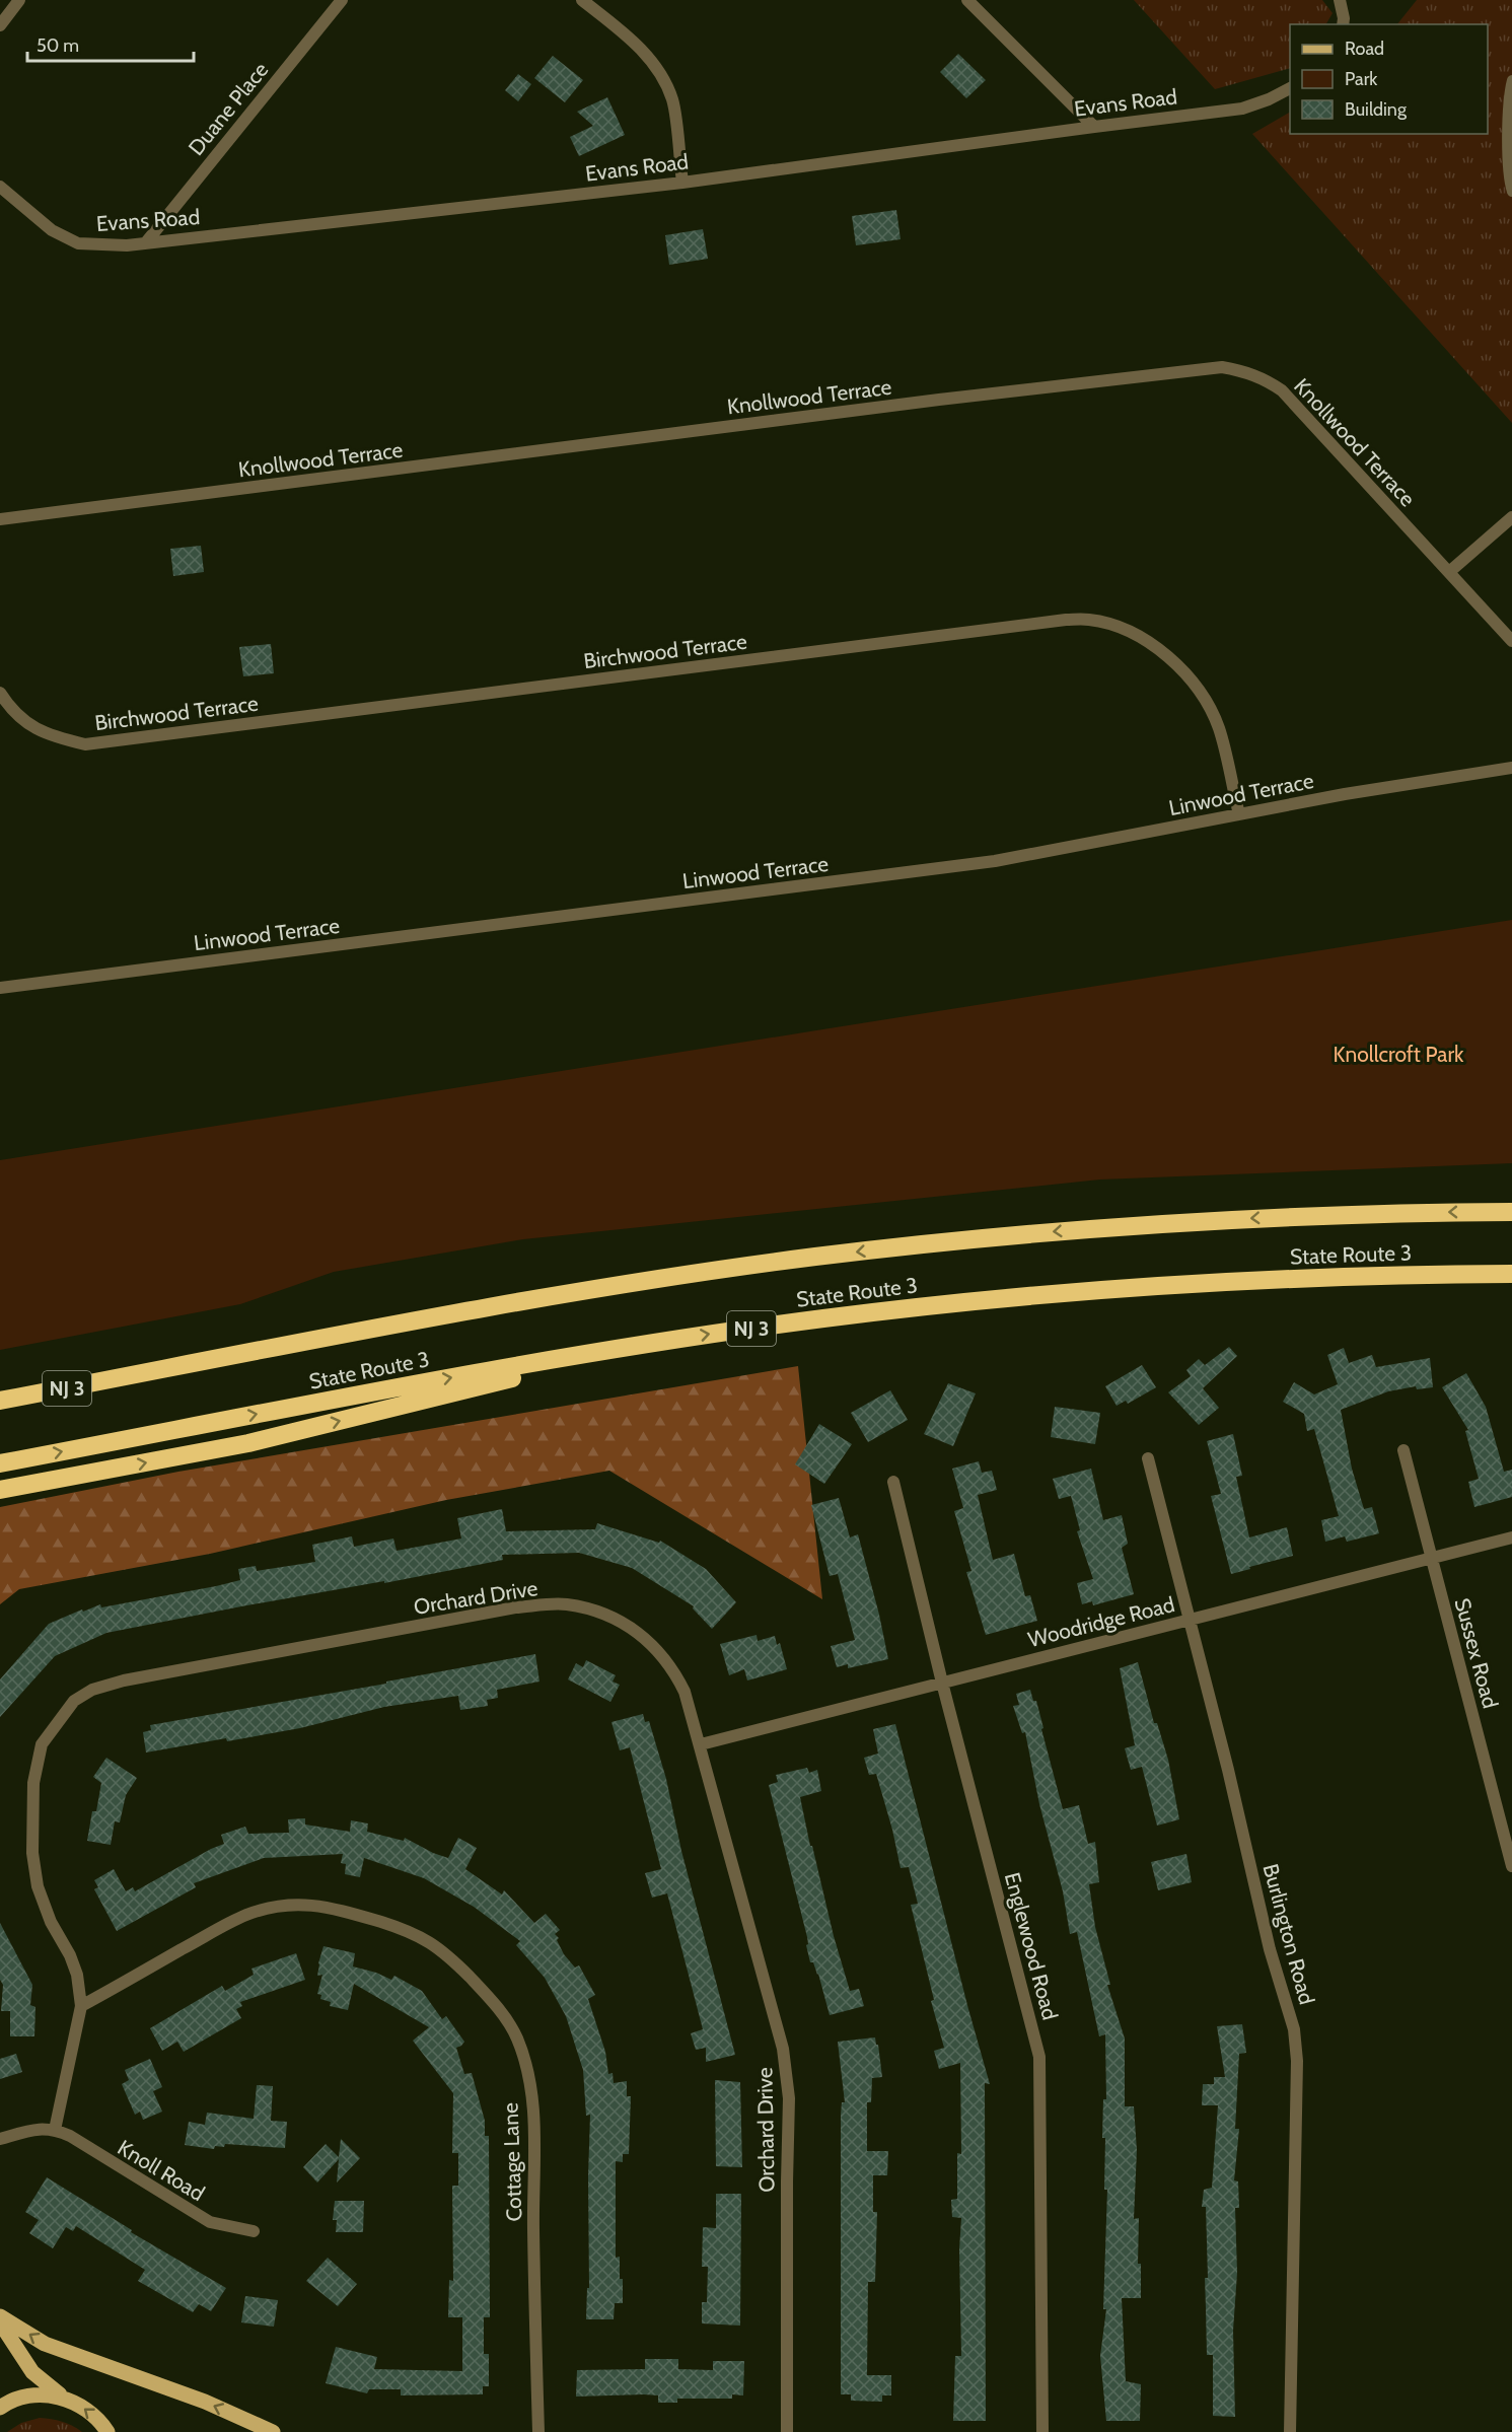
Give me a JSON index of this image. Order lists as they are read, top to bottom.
{
  "streets": {
    "highway": ["State Route 3", "NJ 3"],
    "street": [
      "Evans Road",
      "Duane Place",
      "Knollwood Terrace",
      "Birchwood Terrace",
      "Linwood Terrace",
      "Orchard Drive",
      "Woodridge Road",
      "Sussex Road",
      "Burlington Road",
      "Englewood Road",
      "Cottage Lane",
      "Knoll Road"
    ]
  },
  "crossings": [
    ["Evans Road", "Duane Place"],
    ["Birchwood Terrace", "Linwood Terrace"],
    ["Orchard Drive", "Woodridge Road"],
    ["Orchard Drive", "Cottage Lane"],
    ["Orchard Drive", "Knoll Road"],
    ["Woodridge Road", "Sussex Road"],
    ["Woodridge Road", "Burlington Road"],
    ["Woodridge Road", "Englewood Road"]
  ],
  "parks": ["Knollcroft Park"],
  "legend": ["Road", "Park", "Building"],
  "scale_bar": "50 m"
}
